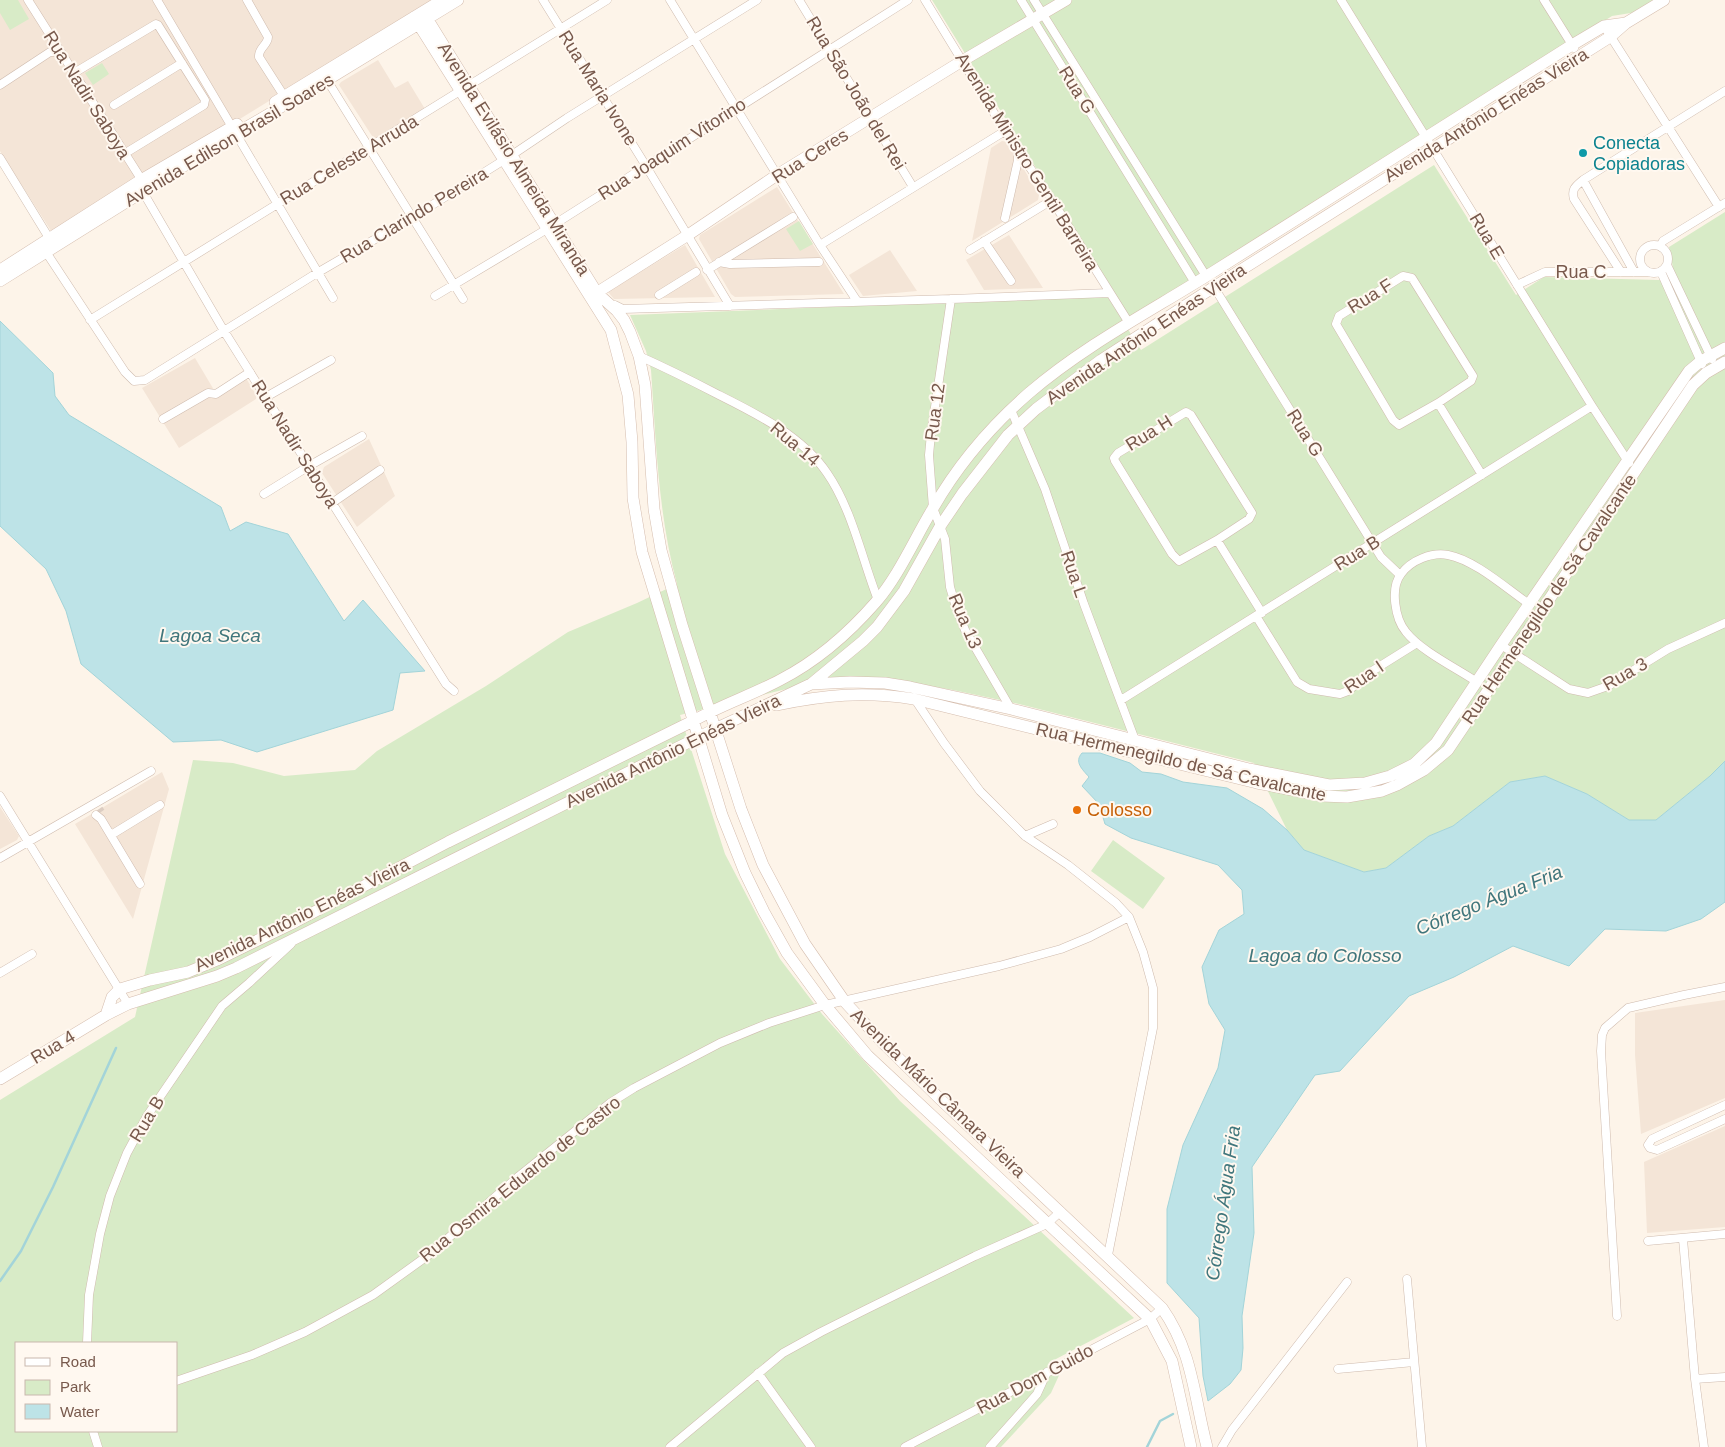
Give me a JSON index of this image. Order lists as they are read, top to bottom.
{
  "streets": {
    "street": [
      "Rua Maria Ivone",
      "Rua G",
      "Rua São João del Rei",
      "Rua Nadir Saboya",
      "Avenida Antônio Enéas Vieira",
      "Avenida Edilson Brasil Soares",
      "Rua Joaquim Vitorino",
      "Rua Ceres",
      "Avenida Evilásio Almeida Miranda",
      "Rua Celeste Arruda",
      "Avenida Ministro Gentil Barreira",
      "Rua Clarindo Pereira",
      "Rua E",
      "Rua C",
      "Rua F",
      "Rua 12",
      "Rua H",
      "Rua 14",
      "Rua B",
      "Rua L",
      "Rua Hermenegildo de Sá Cavalcante",
      "Rua 13",
      "Rua 3",
      "Rua I",
      "Rua 4",
      "Avenida Mário Câmara Vieira",
      "Rua Osmira Eduardo de Castro",
      "Rua Dom Guido"
    ]
  },
  "crossings": [
    ["Rua Maria Ivone", "Rua Joaquim Vitorino"],
    ["Rua Maria Ivone", "Rua Ceres"],
    ["Rua Maria Ivone", "Rua Celeste Arruda"],
    ["Rua Maria Ivone", "Rua Clarindo Pereira"],
    ["Rua G", "Avenida Antônio Enéas Vieira"],
    ["Rua G", "Rua Ceres"],
    ["Rua G", "Rua B"],
    ["Rua G", "Rua Hermenegildo de Sá Cavalcante"],
    ["Rua G", "Rua 3"],
    ["Rua G", "Rua I"],
    ["Rua São João del Rei", "Rua Joaquim Vitorino"],
    ["Rua São João del Rei", "Rua Ceres"],
    ["Rua Nadir Saboya", "Avenida Edilson Brasil Soares"],
    ["Rua Nadir Saboya", "Rua Celeste Arruda"],
    ["Rua Nadir Saboya", "Rua Clarindo Pereira"],
    ["Avenida Antônio Enéas Vieira", "Avenida Ministro Gentil Barreira"],
    ["Avenida Antônio Enéas Vieira", "Rua E"],
    ["Avenida Antônio Enéas Vieira", "Rua 12"],
    ["Avenida Antônio Enéas Vieira", "Rua 14"],
    ["Avenida Antônio Enéas Vieira", "Rua B"],
    ["Avenida Antônio Enéas Vieira", "Rua L"],
    ["Avenida Antônio Enéas Vieira", "Rua Hermenegildo de Sá Cavalcante"],
    ["Avenida Antônio Enéas Vieira", "Rua 13"],
    ["Avenida Antônio Enéas Vieira", "Rua 4"],
    ["Avenida Antônio Enéas Vieira", "Avenida Mário Câmara Vieira"],
    ["Avenida Edilson Brasil Soares", "Avenida Evilásio Almeida Miranda"],
    ["Rua Joaquim Vitorino", "Avenida Evilásio Almeida Miranda"],
    ["Rua Ceres", "Avenida Evilásio Almeida Miranda"],
    ["Rua Ceres", "Avenida Ministro Gentil Barreira"],
    ["Rua Ceres", "Avenida Mário Câmara Vieira"],
    ["Avenida Evilásio Almeida Miranda", "Rua Celeste Arruda"],
    ["Avenida Evilásio Almeida Miranda", "Rua Clarindo Pereira"],
    ["Avenida Evilásio Almeida Miranda", "Avenida Mário Câmara Vieira"],
    ["Rua Celeste Arruda", "Rua Clarindo Pereira"],
    ["Rua E", "Rua C"],
    ["Rua E", "Rua B"],
    ["Rua E", "Rua Hermenegildo de Sá Cavalcante"],
    ["Rua 12", "Rua 13"],
    ["Rua 14", "Avenida Mário Câmara Vieira"],
    ["Rua B", "Rua L"],
    ["Rua B", "Rua I"],
    ["Rua L", "Rua Hermenegildo de Sá Cavalcante"],
    ["Rua Hermenegildo de Sá Cavalcante", "Rua 13"],
    ["Rua Hermenegildo de Sá Cavalcante", "Rua 3"],
    ["Rua Hermenegildo de Sá Cavalcante", "Rua I"],
    ["Rua 3", "Rua I"],
    ["Avenida Mário Câmara Vieira", "Rua Osmira Eduardo de Castro"],
    ["Avenida Mário Câmara Vieira", "Rua Dom Guido"]
  ],
  "water": ["Lagoa Seca", "Córrego Água Fria", "Lagoa do Colosso"],
  "places": ["Conecta Copiadoras", "Colosso"],
  "legend": ["Road", "Park", "Water"]
}
